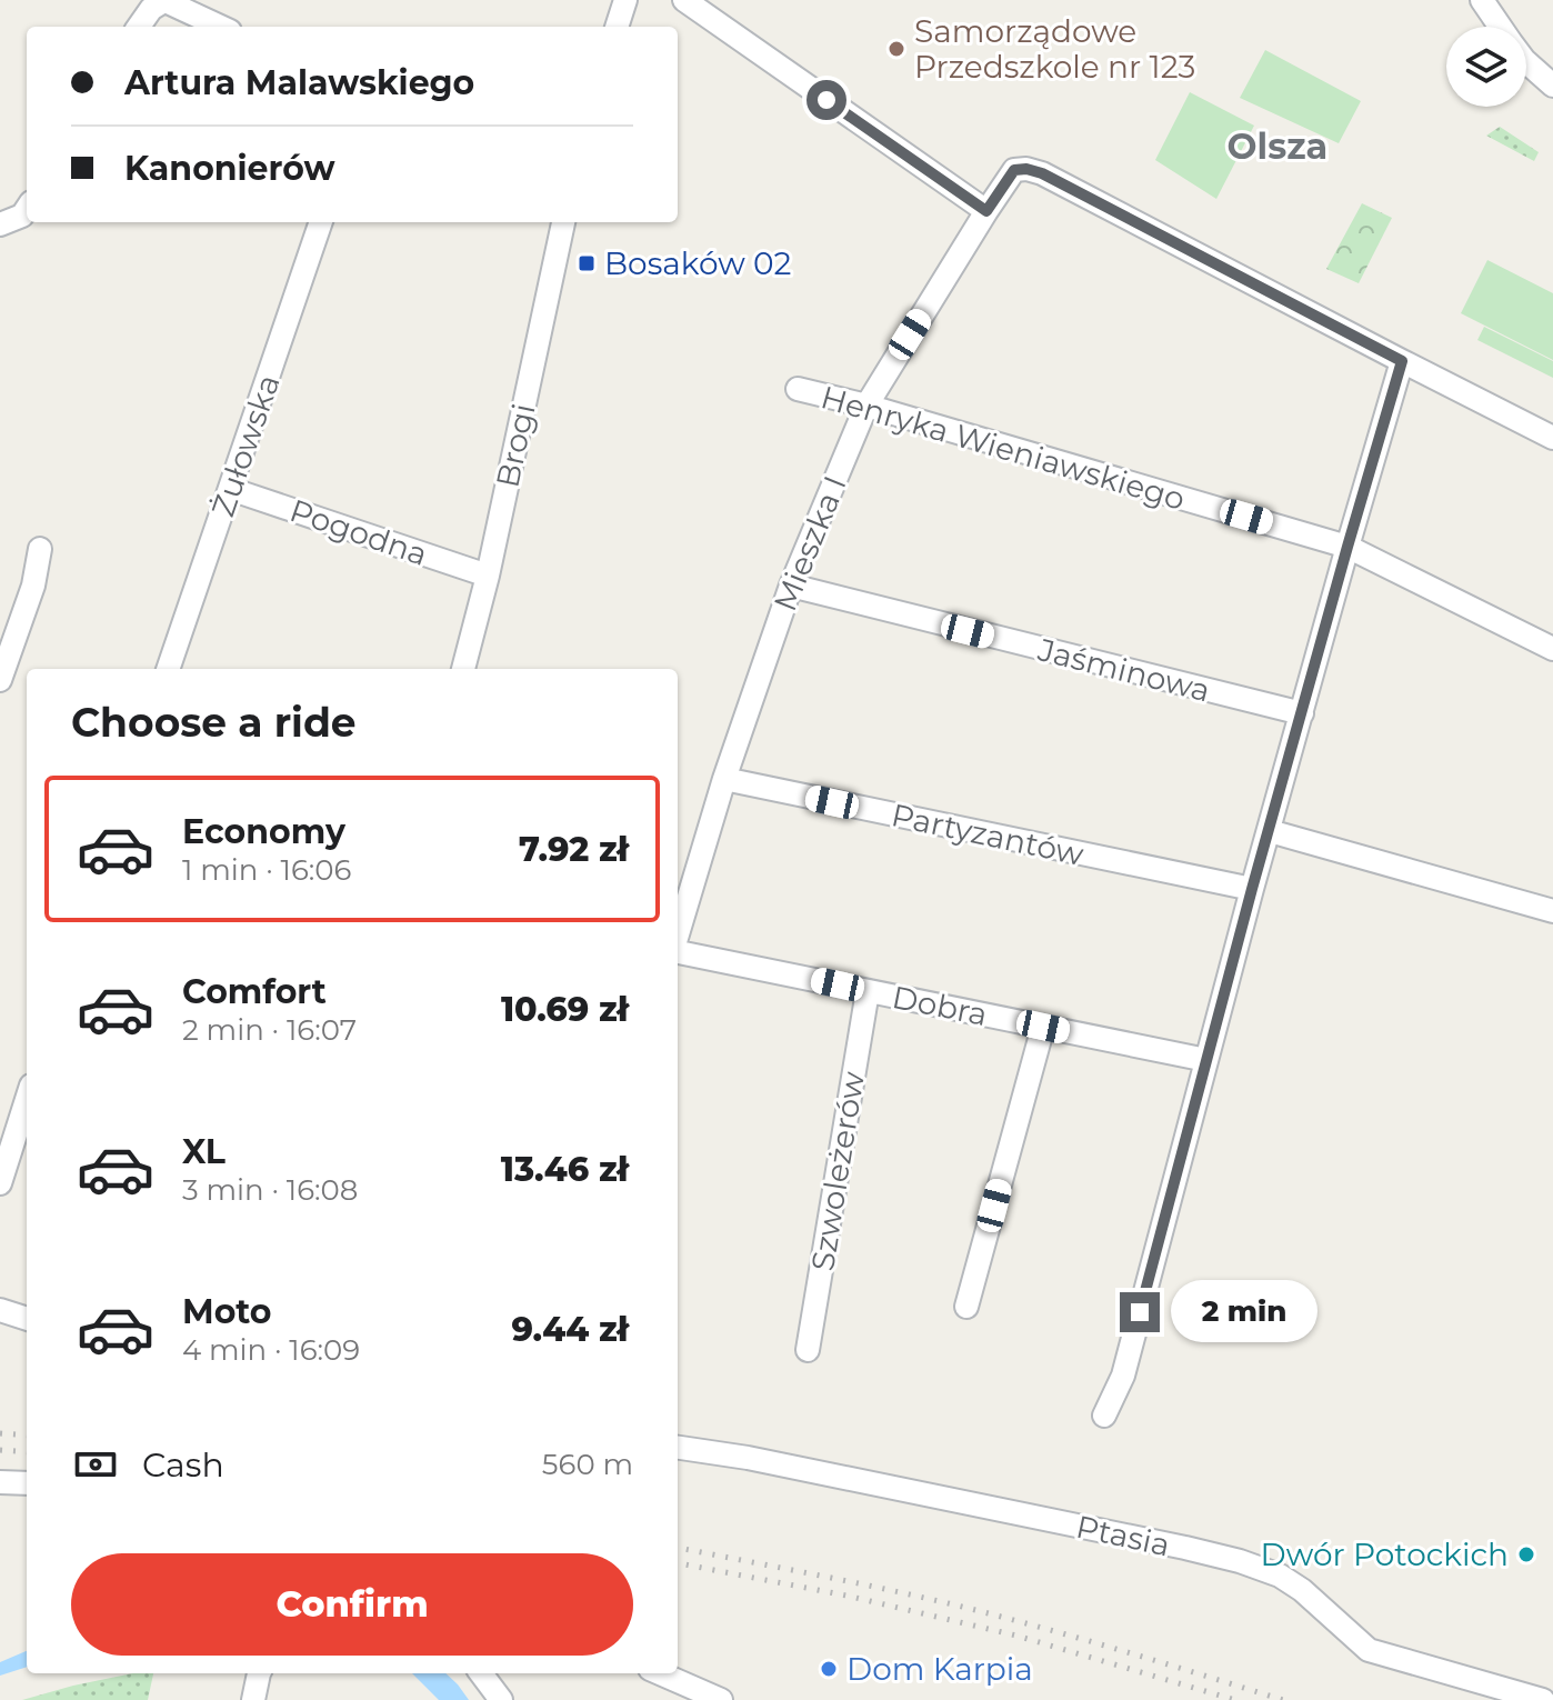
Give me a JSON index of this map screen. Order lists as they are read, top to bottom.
{
  "streets": {
    "street": [
      "Żułowska",
      "Brogi",
      "Henryka Wieniawskiego",
      "Pogodna",
      "Mieszka I",
      "Jaśminowa",
      "Partyzantów",
      "Dobra",
      "Szwoleżerów",
      "Ptasia"
    ]
  },
  "crossings": [
    ["Żułowska", "Pogodna"],
    ["Brogi", "Pogodna"],
    ["Henryka Wieniawskiego", "Mieszka I"],
    ["Mieszka I", "Jaśminowa"],
    ["Mieszka I", "Partyzantów"],
    ["Dobra", "Szwoleżerów"]
  ],
  "districts": ["Olsza"],
  "places": {
    "other": ["Samorządowe Przedszkole nr 123", "Dwór Potockich", "Dom Karpia"],
    "transit": ["Bosaków 02"]
  },
  "page": {
    "banner": ["Artura Malawskiego", "Kanonierów"],
    "heading": "Choose a ride",
    "list": [
      {
        "name": "Economy",
        "note": "1 min · 16:06",
        "value": "7.92 zł"
      },
      {
        "name": "Comfort",
        "note": "2 min · 16:07",
        "value": "10.69 zł"
      },
      {
        "name": "XL",
        "note": "3 min · 16:08",
        "value": "13.46 zł"
      },
      {
        "name": "Moto",
        "note": "4 min · 16:09",
        "value": "9.44 zł"
      }
    ],
    "bubble": "2 min",
    "pay": ["Cash", "560 m"],
    "buttons": "Confirm"
  }
}
